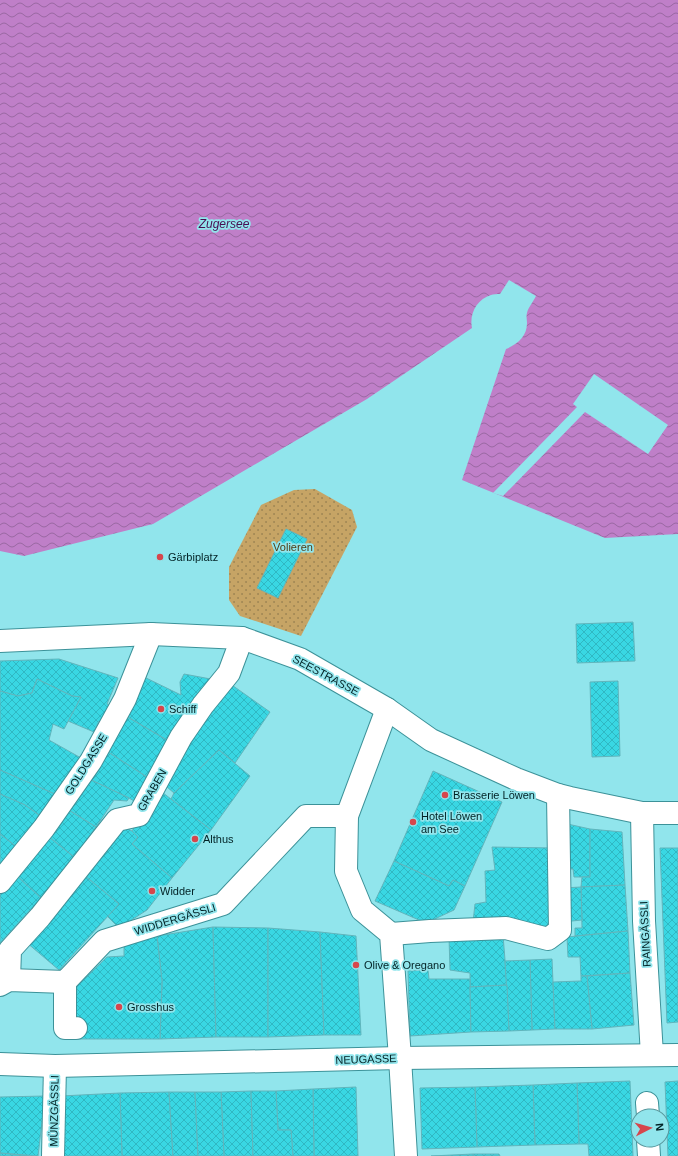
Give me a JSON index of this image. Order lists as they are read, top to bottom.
{
  "streets": {
    "street": [
      "SEESTRASSE",
      "GOLDGASSE",
      "GRABEN",
      "WIDDERGÄSSLI",
      "RAINGÄSSLI",
      "NEUGASSE",
      "MÜNZGÄSSLI"
    ]
  },
  "crossings": [
    ["SEESTRASSE", "GOLDGASSE"],
    ["SEESTRASSE", "GRABEN"],
    ["SEESTRASSE", "RAINGÄSSLI"],
    ["RAINGÄSSLI", "NEUGASSE"],
    ["NEUGASSE", "MÜNZGÄSSLI"]
  ],
  "water": ["Zugersee"],
  "parks": ["Volieren"],
  "places": [
    "Gärbiplatz",
    "Schiff",
    "Brasserie Löwen",
    "Hotel Löwen am See",
    "Althus",
    "Widder",
    "Olive & Oregano",
    "Grosshus"
  ],
  "north": "right"
}
